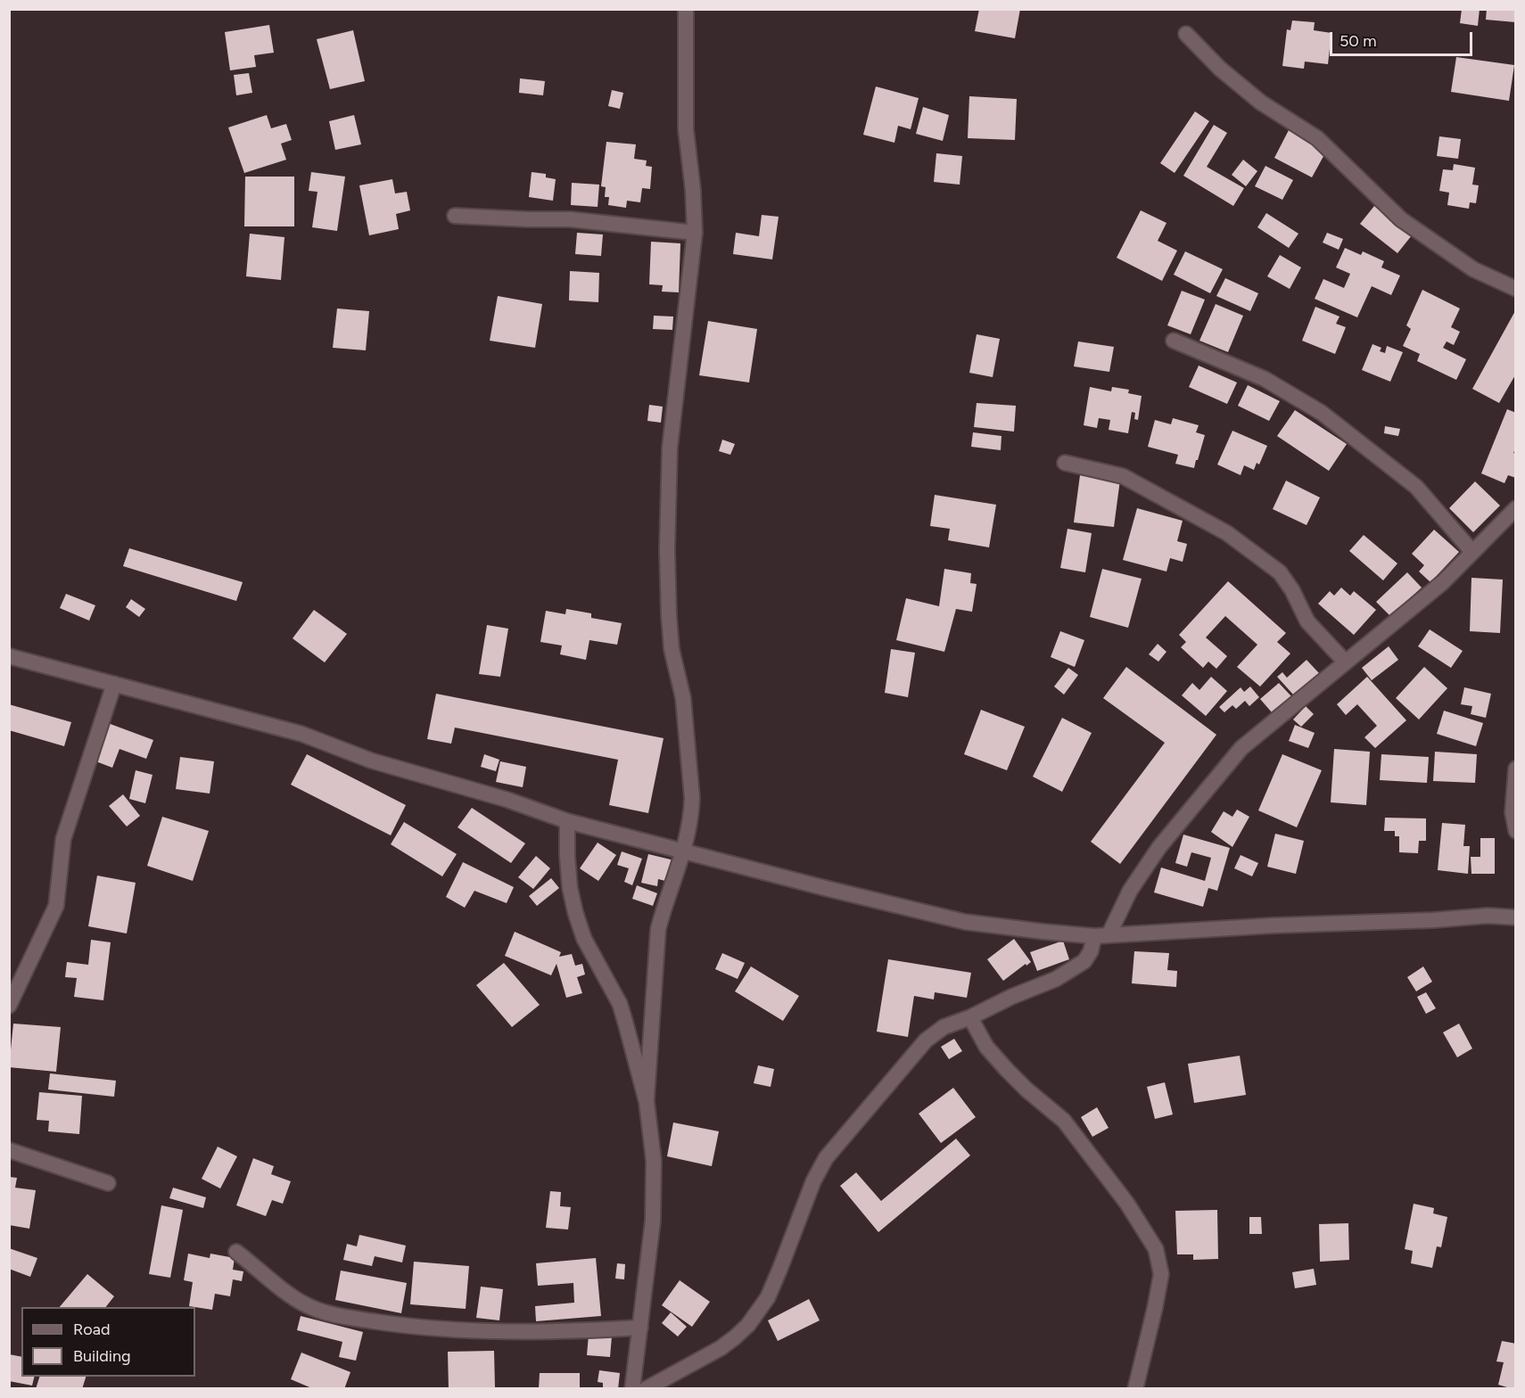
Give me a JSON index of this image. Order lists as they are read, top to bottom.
{
  "legend": ["Road", "Building"],
  "scale_bar": "50 m"
}
